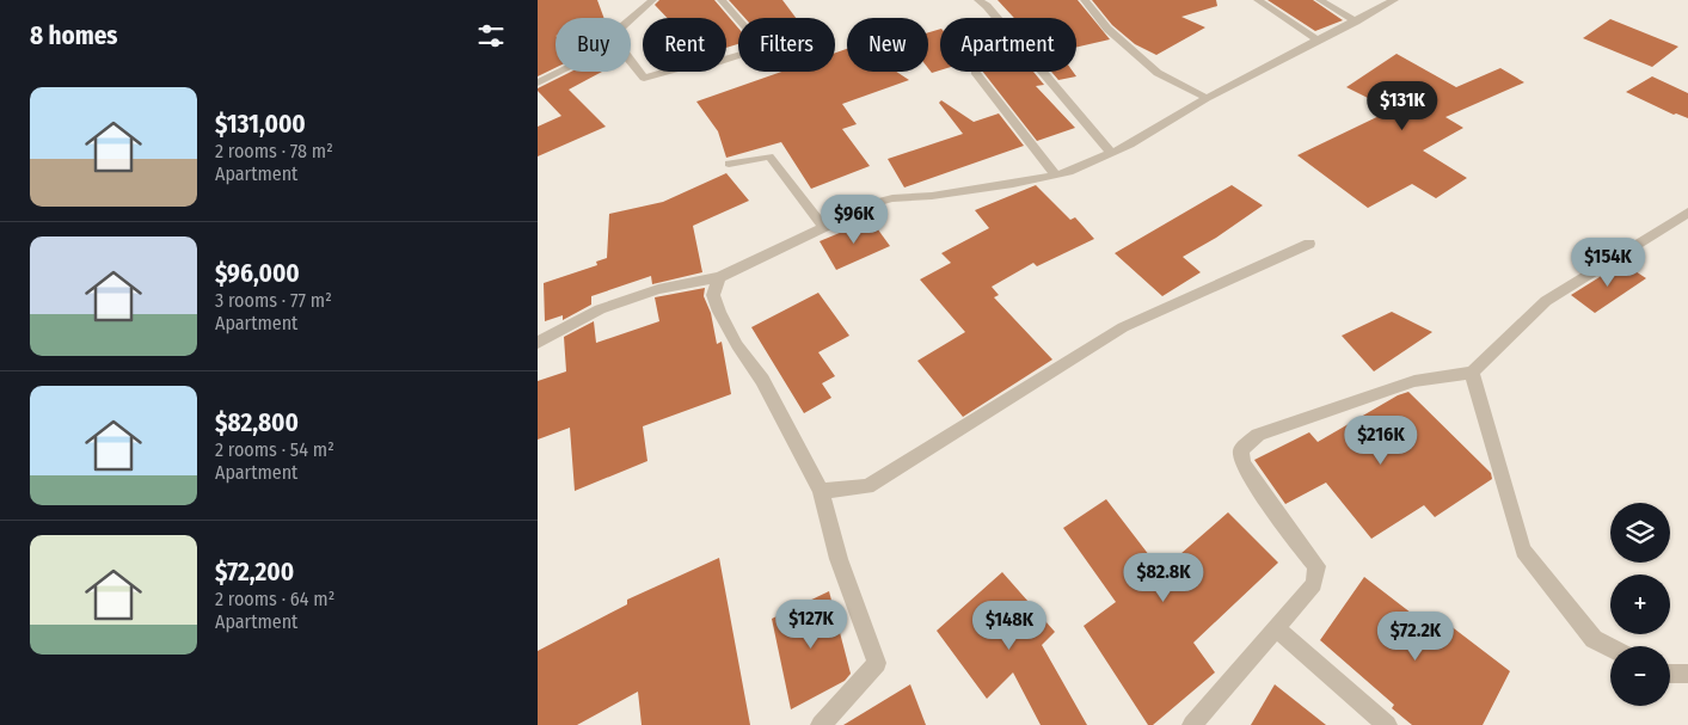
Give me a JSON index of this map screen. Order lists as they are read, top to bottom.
{
  "page": {
    "heading": "8 homes",
    "chip": [
      "Buy",
      "Rent",
      "Filters",
      "New",
      "Apartment"
    ],
    "list": [
      {
        "name": "$131,000",
        "note": "2 rooms · 78 m² · Apartment"
      },
      {
        "name": "$96,000",
        "note": "3 rooms · 77 m² · Apartment"
      },
      {
        "name": "$82,800",
        "note": "2 rooms · 54 m² · Apartment"
      },
      {
        "name": "$72,200",
        "note": "2 rooms · 64 m² · Apartment"
      }
    ],
    "price": [
      "$131K",
      "$96K",
      "$154K",
      "$216K",
      "$82.8K",
      "$127K",
      "$148K",
      "$72.2K"
    ],
    "map_buttons": ["+", "−"]
  }
}
